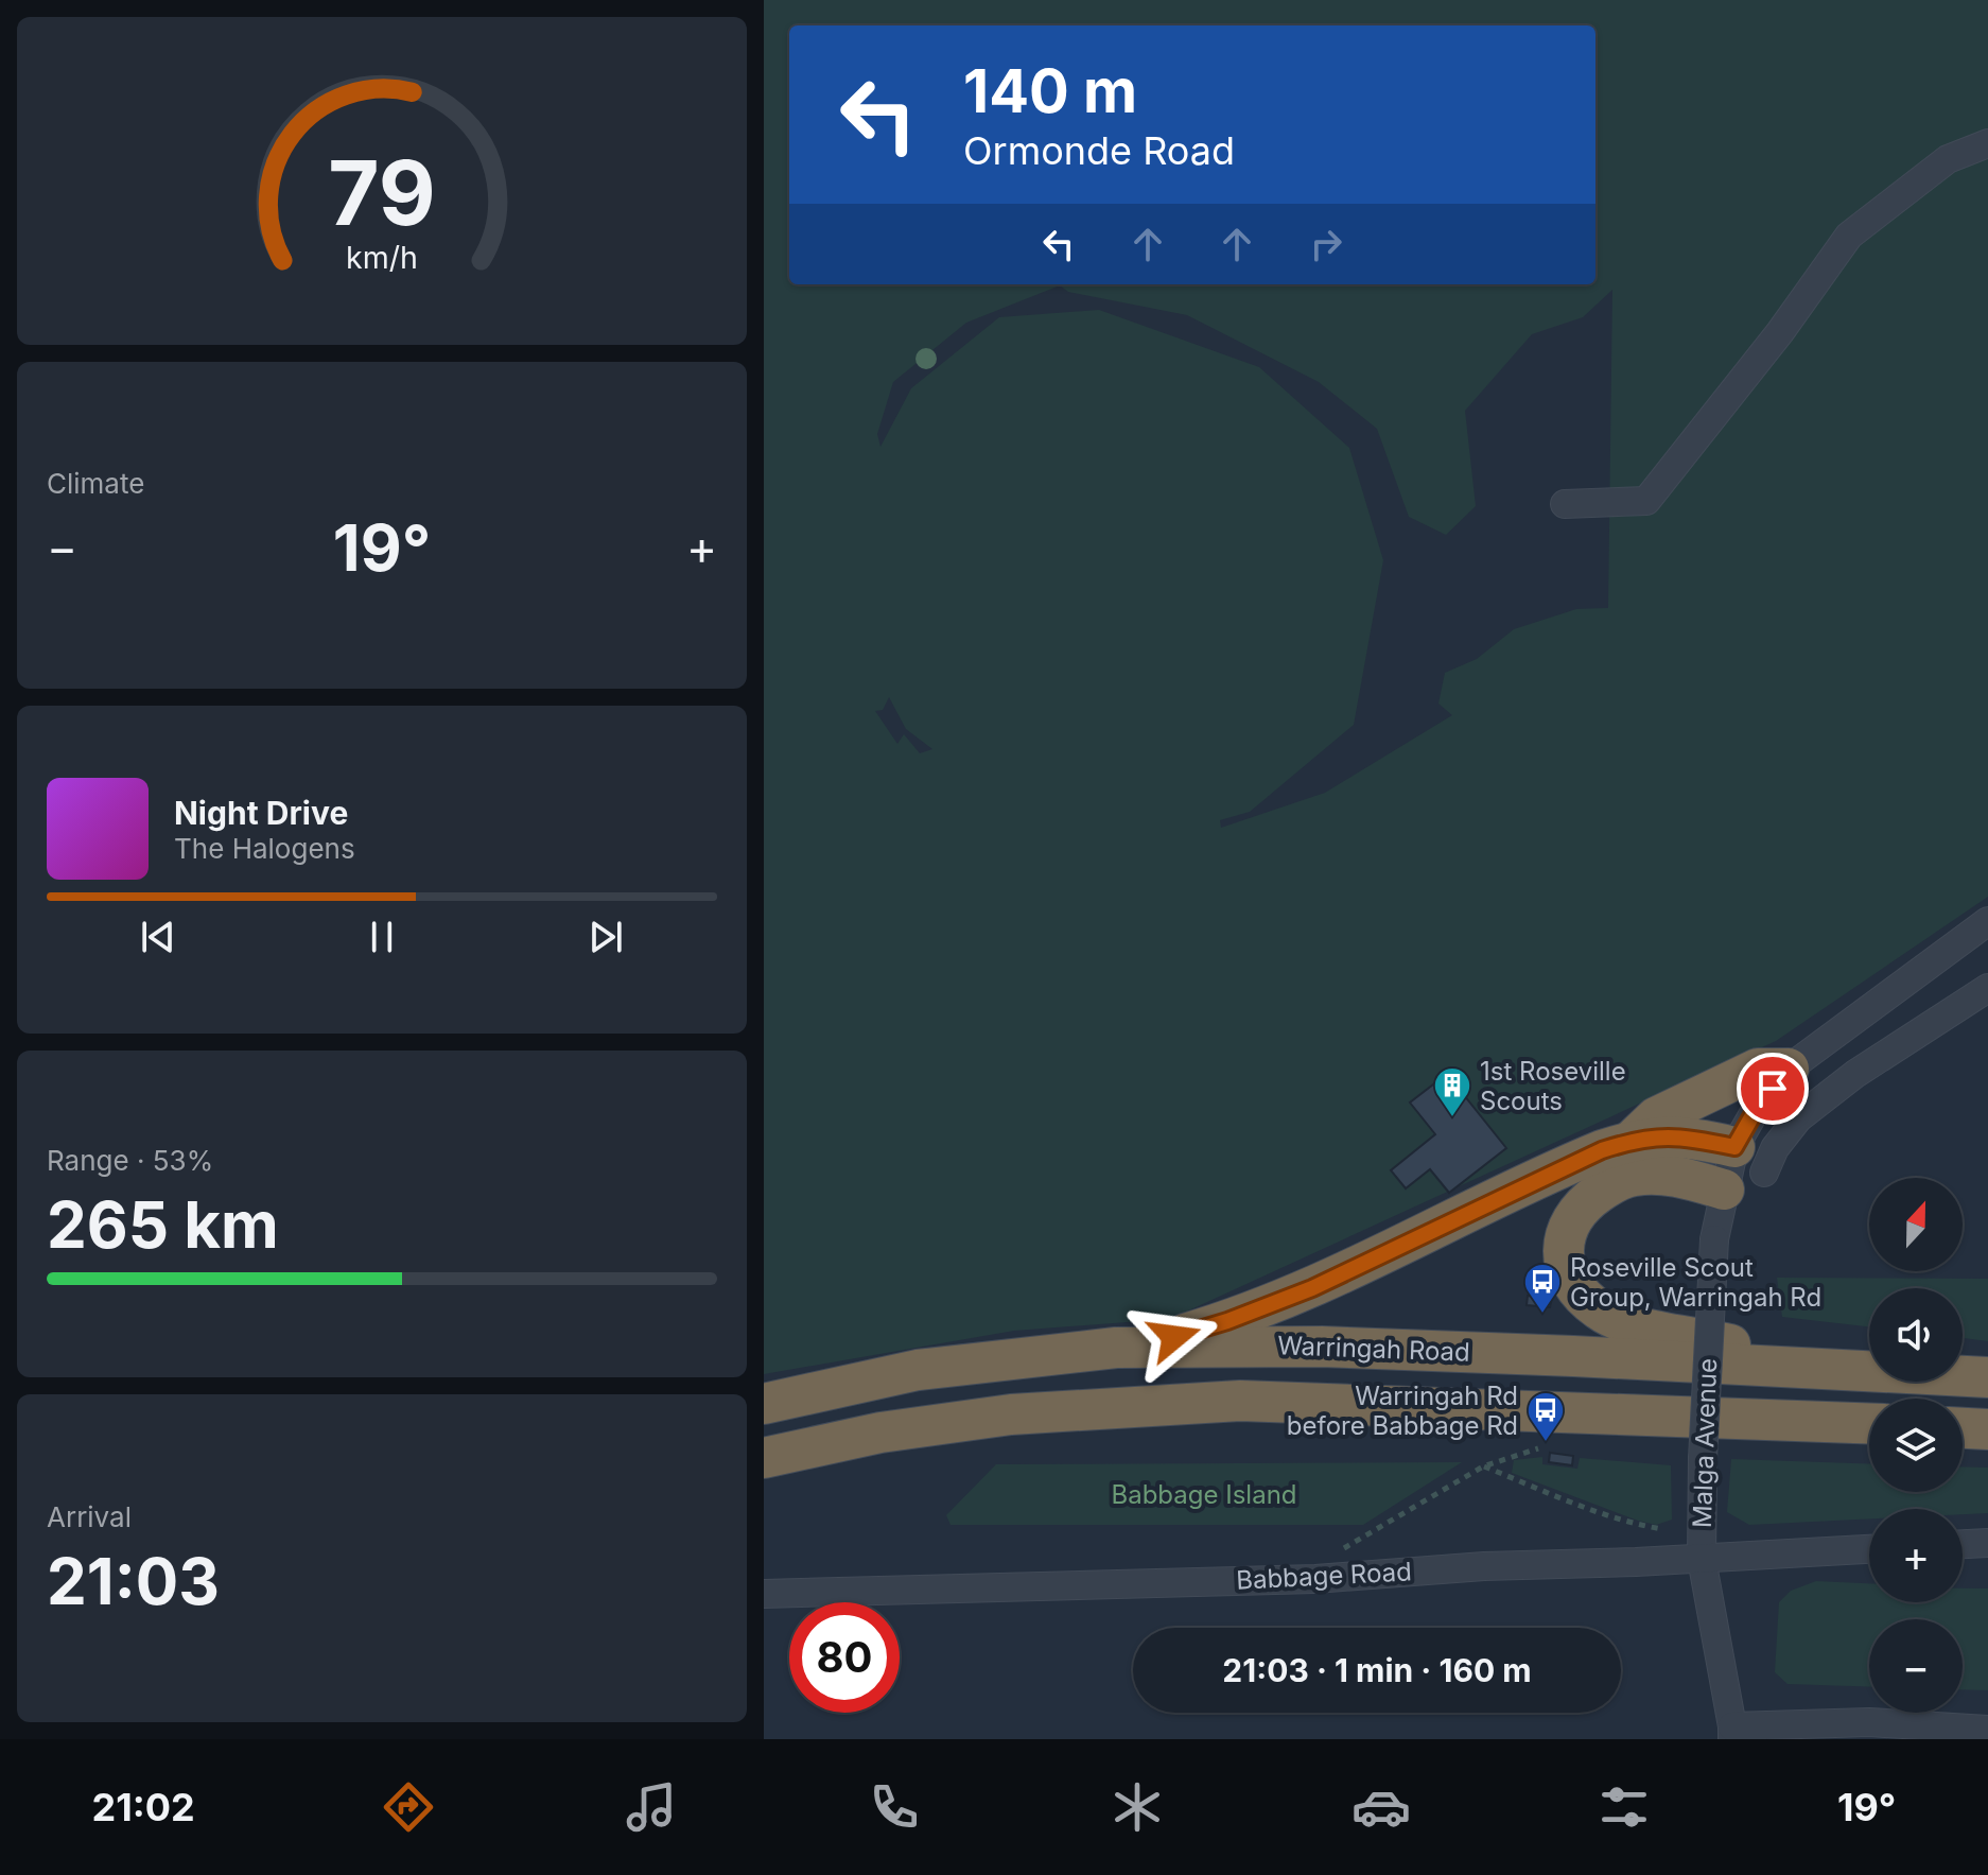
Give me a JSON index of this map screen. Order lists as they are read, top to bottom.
{
  "streets": {
    "highway": ["Warringah Road"],
    "street": ["Malga Avenue", "Babbage Road"]
  },
  "crossings": [
    ["Malga Avenue", "Babbage Road"]
  ],
  "parks": ["Babbage Island"],
  "places": {
    "building": ["1st Roseville Scouts"],
    "bus stop": ["Roseville Scout Group, Warringah Rd", "Warringah Rd before Babbage Rd"]
  },
  "north": "top",
  "page": {
    "turn": ["140 m", "Ormonde Road"],
    "tile": [
      "Climate",
      ["Range · 53%", "265 km"],
      ["Arrival", "21:03"]
    ],
    "heat": ["−", "19°", "+"],
    "song": ["Night Drive", "The Halogens"],
    "map_buttons": ["+", "−"],
    "limit": "80",
    "trip": "21:03 · 1 min · 160 m",
    "tabs": ["21:02", "19°"],
    "gauge": ["79", "km/h"]
  }
}
